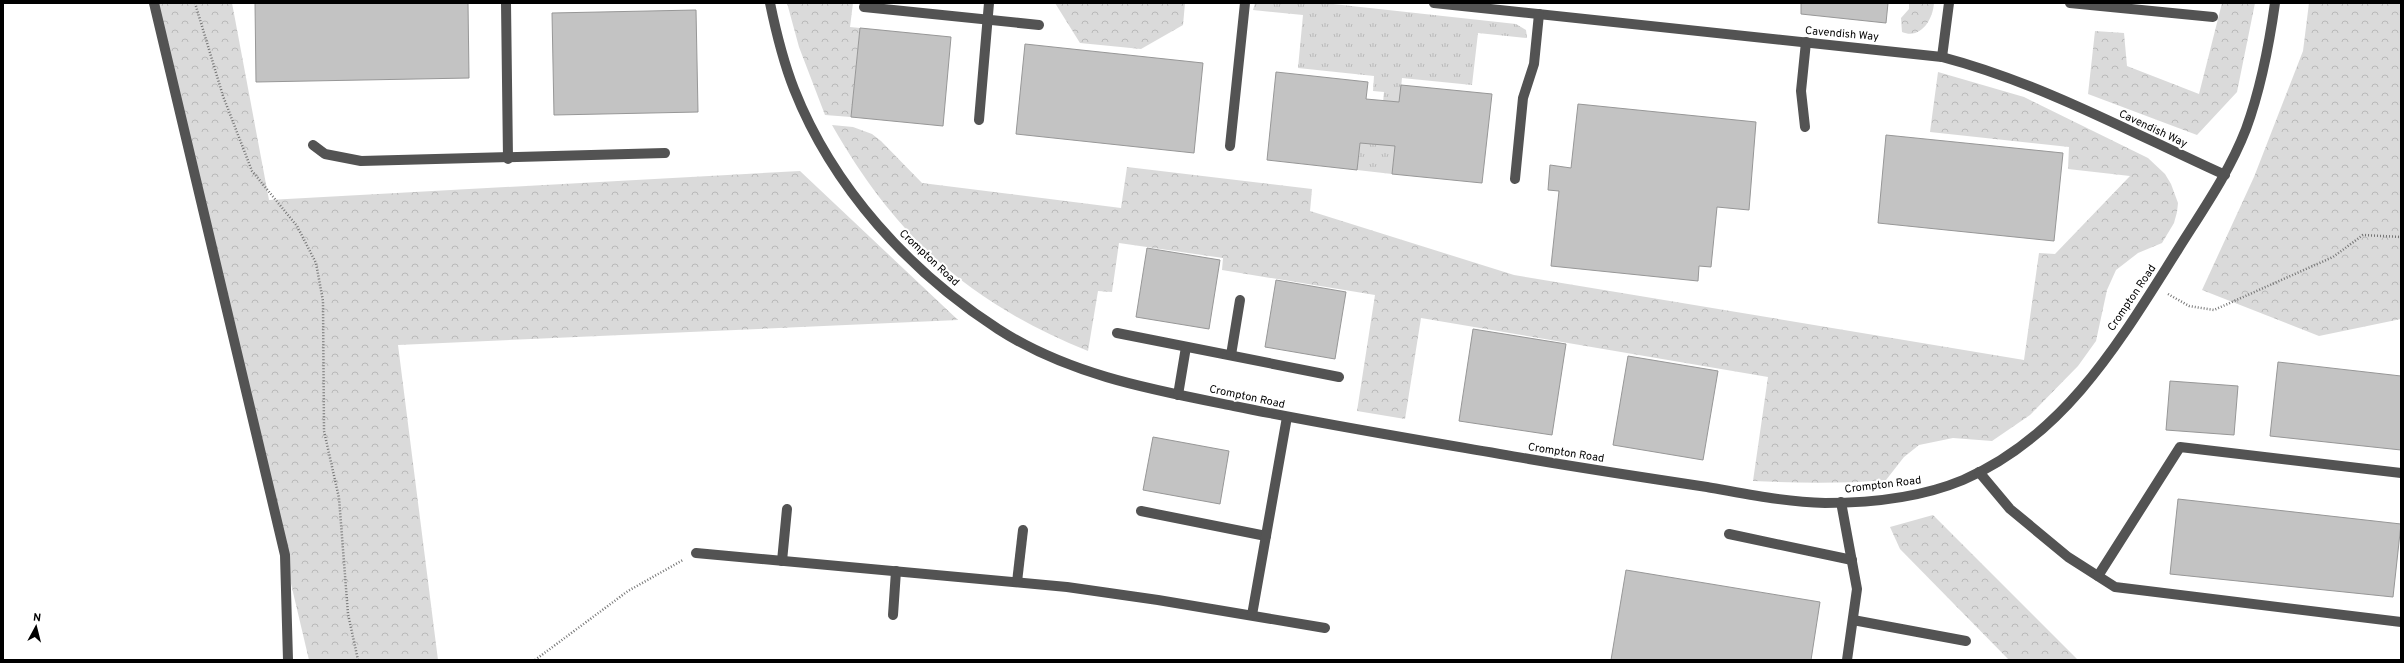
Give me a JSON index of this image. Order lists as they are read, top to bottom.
{
  "streets": {
    "street": ["Cavendish Way", "Crompton Road"]
  },
  "crossings": [
    ["Cavendish Way", "Crompton Road"]
  ],
  "north": "top"
}
